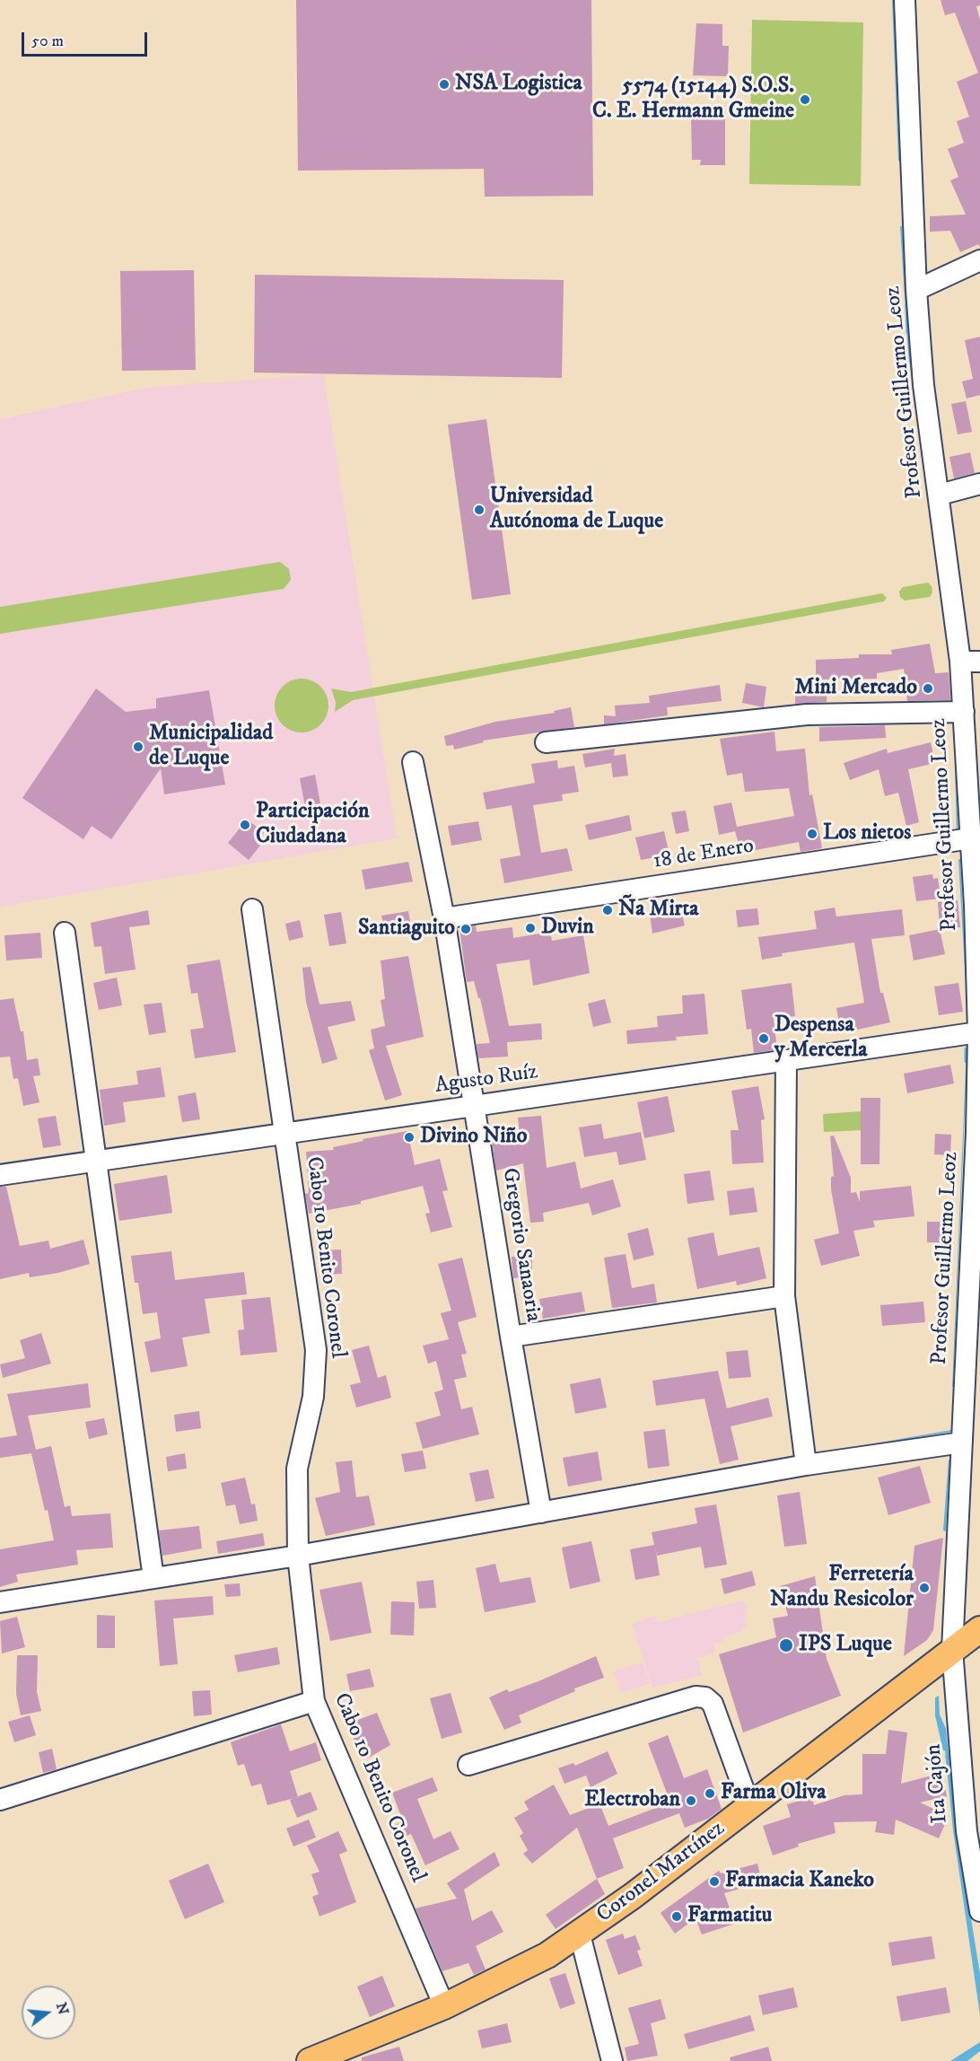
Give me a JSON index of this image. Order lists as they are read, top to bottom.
{
  "streets": {
    "main road": ["Coronel Martínez"],
    "street": [
      "Profesor Guillermo Leoz",
      "18 de Enero",
      "Agusto Ruíz",
      "Gregorio Sanaoria",
      "Cabo 1o Benito Coronel",
      "Ita Cajón"
    ]
  },
  "crossings": [
    ["Profesor Guillermo Leoz", "18 de Enero"],
    ["Profesor Guillermo Leoz", "Agusto Ruíz"],
    ["Profesor Guillermo Leoz", "Ita Cajón"],
    ["Profesor Guillermo Leoz", "Coronel Martínez"],
    ["18 de Enero", "Gregorio Sanaoria"],
    ["Agusto Ruíz", "Gregorio Sanaoria"],
    ["Agusto Ruíz", "Cabo 1o Benito Coronel"],
    ["Cabo 1o Benito Coronel", "Coronel Martínez"],
    ["Ita Cajón", "Coronel Martínez"]
  ],
  "places": [
    "NSA Logistica",
    "5574 (15144) S.O.S. C. E. Hermann Gmeine",
    "Universidad Autónoma de Luque",
    "Mini Mercado",
    "Municipalidad de Luque",
    "Participación Ciudadana",
    "Los nietos",
    "Ña Mirta",
    "Duvin",
    "Santiaguito",
    "Despensa y Mercerla",
    "Divino Niño",
    "Ferretería Nandu Resicolor",
    "IPS Luque",
    "Farma Oliva",
    "Electroban",
    "Farmacia Kaneko",
    "Farmatitu"
  ],
  "scale_bar": "50 m",
  "north": "right"
}
